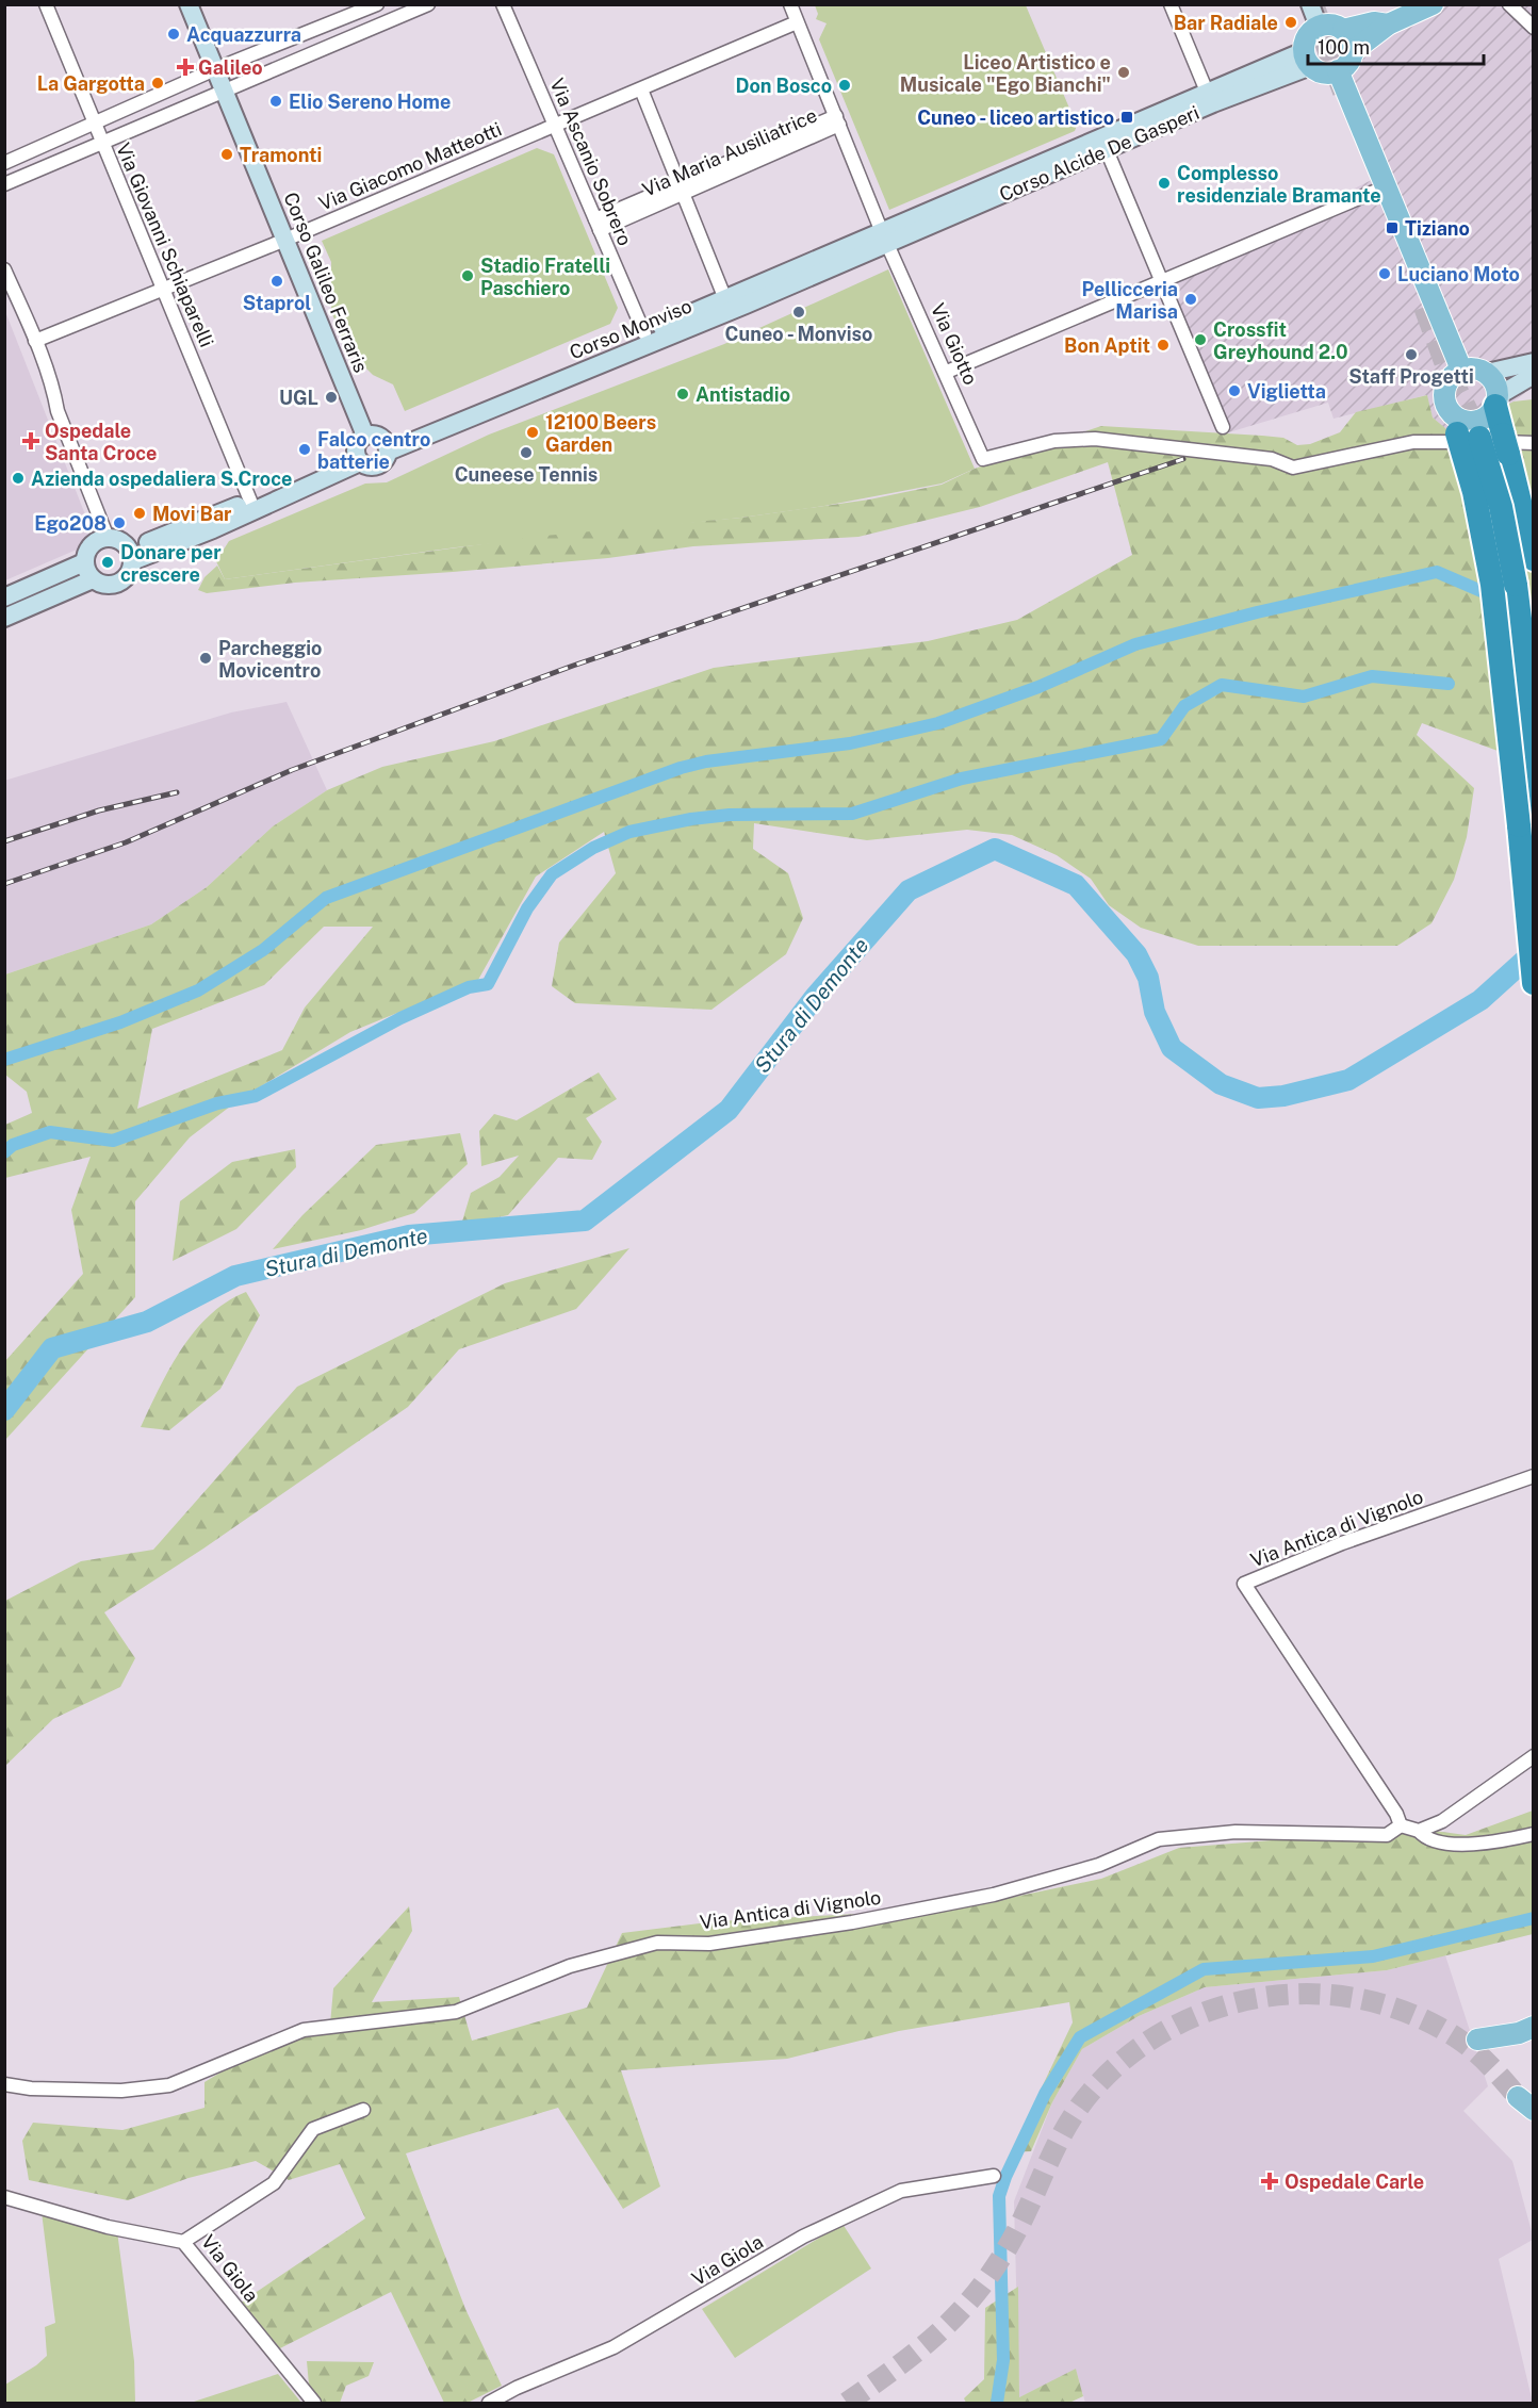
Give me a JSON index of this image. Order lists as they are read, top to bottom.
{
  "streets": {
    "main road": ["Corso Alcide De Gasperi", "Corso Galileo Ferraris", "Corso Monviso"],
    "street": [
      "Via Maria Ausiliatrice",
      "Via Ascanio Sobrero",
      "Via Giacomo Matteotti",
      "Via Giovanni Schiaparelli",
      "Via Giotto",
      "Via Antica di Vignolo",
      "Via Giola"
    ]
  },
  "crossings": [
    ["Via Maria Ausiliatrice", "Via Ascanio Sobrero"],
    ["Via Maria Ausiliatrice", "Via Giotto"],
    ["Corso Alcide De Gasperi", "Corso Monviso"],
    ["Corso Alcide De Gasperi", "Via Giotto"],
    ["Via Ascanio Sobrero", "Via Giacomo Matteotti"],
    ["Via Ascanio Sobrero", "Corso Monviso"],
    ["Via Giacomo Matteotti", "Via Giovanni Schiaparelli"],
    ["Via Giacomo Matteotti", "Corso Galileo Ferraris"],
    ["Via Giacomo Matteotti", "Via Giotto"],
    ["Corso Galileo Ferraris", "Corso Monviso"],
    ["Corso Monviso", "Via Giotto"]
  ],
  "water": ["Stura di Demonte"],
  "places": {
    "other": [
      "Bar Radiale",
      "Acquazzurra",
      "Liceo Artistico e Musicale \"Ego Bianchi\"",
      "La Gargotta",
      "Don Bosco",
      "Elio Sereno Home",
      "Tramonti",
      "Complesso residenziale Bramante",
      "Luciano Moto",
      "Stadio Fratelli Paschiero",
      "Staprol",
      "Pellicceria Marisa",
      "Cuneo - Monviso",
      "Crossfit Greyhound 2.0",
      "Bon Aptit",
      "Staff Progetti",
      "Viglietta",
      "Antistadio",
      "UGL",
      "12100 Beers Garden",
      "Falco centro batterie",
      "Cuneese Tennis",
      "Azienda ospedaliera S.Croce",
      "Movi Bar",
      "Ego208",
      "Donare per crescere",
      "Parcheggio Movicentro"
    ],
    "health": ["Galileo", "Ospedale Santa Croce", "Ospedale Carle"],
    "transit": ["Cuneo - liceo artistico", "Tiziano"]
  },
  "scale_bar": "100 m"
}
